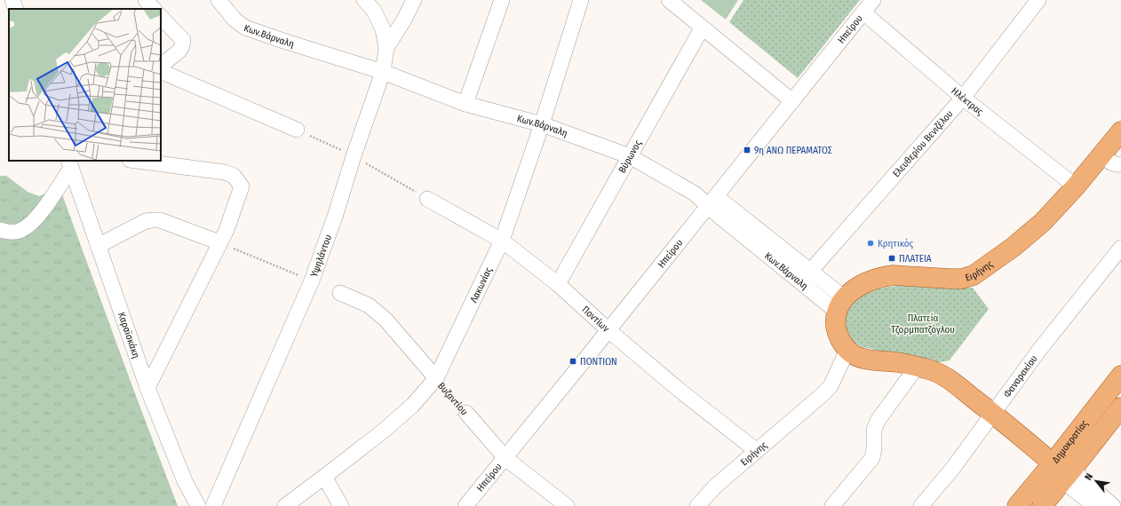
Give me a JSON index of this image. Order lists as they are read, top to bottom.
{
  "streets": {
    "main road": ["Ειρήνης", "Δημοκρατίας"],
    "street": [
      "Ηπείρου",
      "Κων.Βάρναλη",
      "Ηλέκτρας",
      "Ελευθερίου Βενιζέλου",
      "Βύρωνος",
      "Υψηλάντου",
      "Λακωνίας",
      "Ποντίων",
      "Καραϊσκάκη",
      "Φαναρακίου",
      "Βυζαντίου"
    ]
  },
  "crossings": [
    ["Ηπείρου", "Κων.Βάρναλη"],
    ["Ηπείρου", "Ηλέκτρας"],
    ["Ηπείρου", "Ποντίων"],
    ["Ηπείρου", "Βυζαντίου"],
    ["Κων.Βάρναλη", "Ελευθερίου Βενιζέλου"],
    ["Κων.Βάρναλη", "Βύρωνος"],
    ["Κων.Βάρναλη", "Υψηλάντου"],
    ["Κων.Βάρναλη", "Ειρήνης"],
    ["Κων.Βάρναλη", "Λακωνίας"],
    ["Ηλέκτρας", "Ελευθερίου Βενιζέλου"],
    ["Ηλέκτρας", "Ειρήνης"],
    ["Βύρωνος", "Ποντίων"],
    ["Ειρήνης", "Ποντίων"],
    ["Λακωνίας", "Ποντίων"],
    ["Λακωνίας", "Βυζαντίου"]
  ],
  "parks": ["Πλατεία Τζορμπατζόγλου"],
  "places": {
    "transit": ["9η ΑΝΩ ΠΕΡΑΜΑΤΟΣ", "ΠΛΑΤΕΙΑ", "ΠΟΝΤΙΩΝ"],
    "other": ["Κρητικός"]
  },
  "north": "top left"
}
